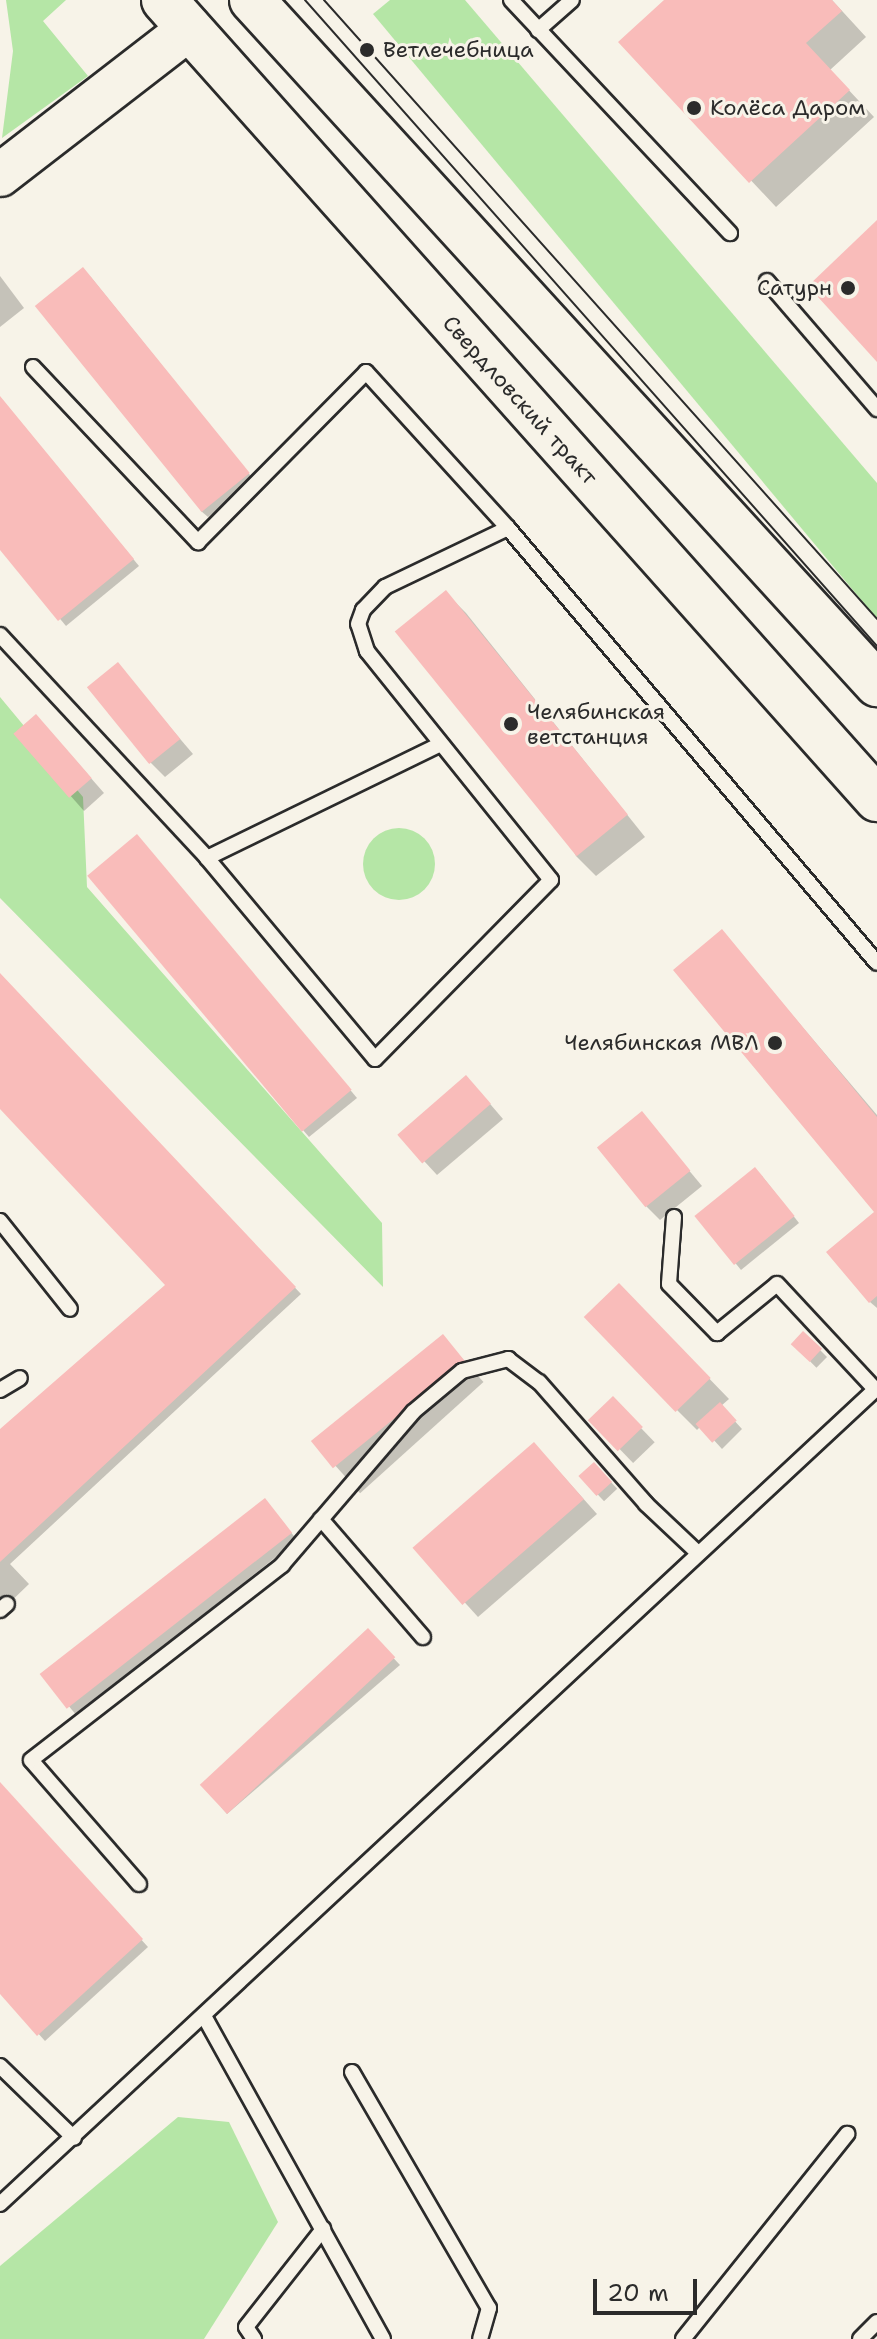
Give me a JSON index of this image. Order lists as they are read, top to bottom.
{
  "streets": {
    "main road": ["Свердловский тракт"]
  },
  "places": [
    "Ветлечебница",
    "Колёса Даром",
    "Сатурн",
    "Челябинская ветстанция",
    "Челябинская МВЛ"
  ],
  "scale_bar": "20 m"
}
